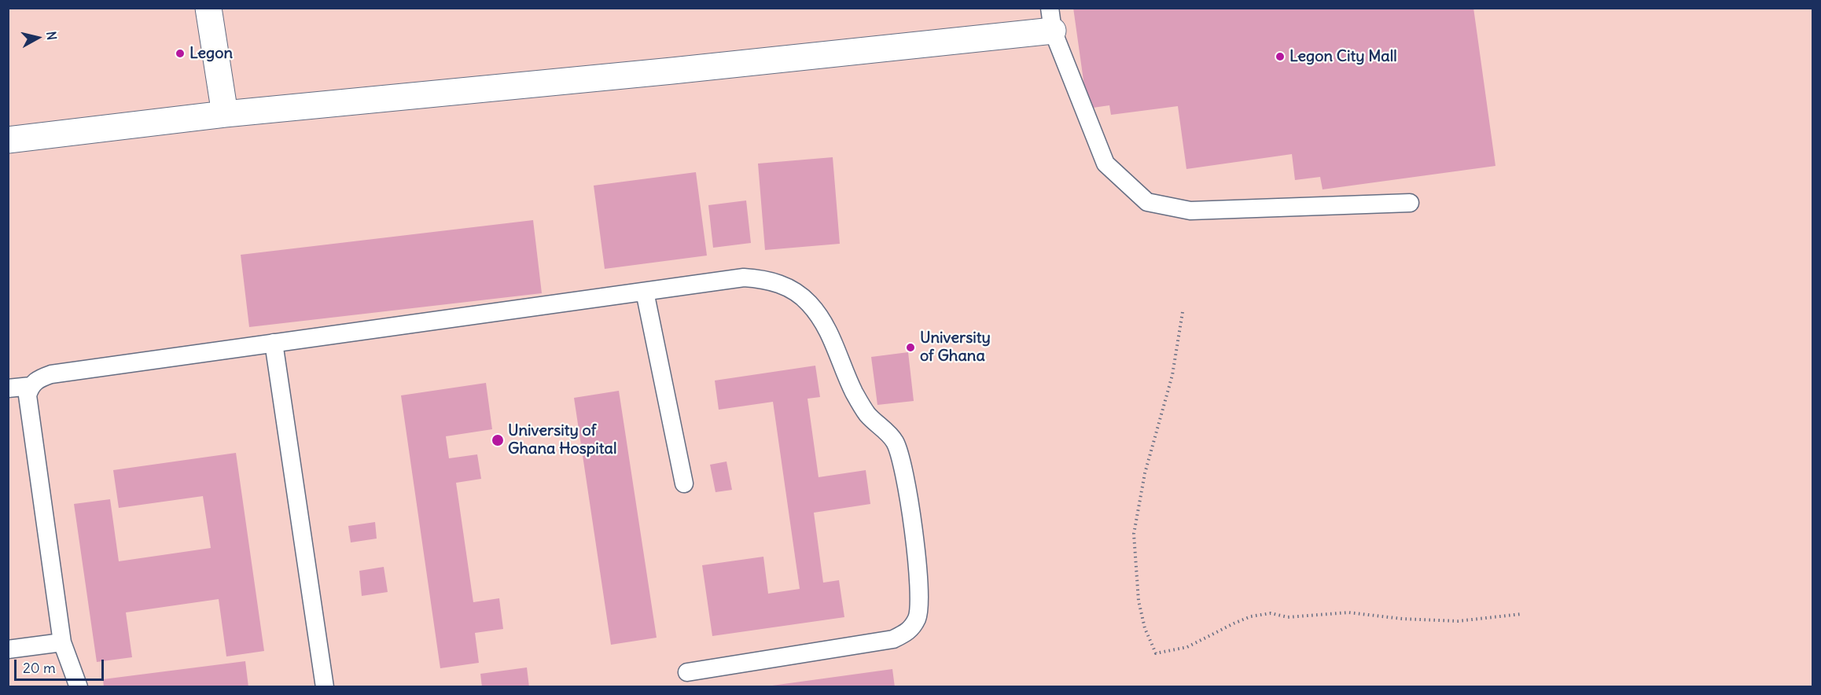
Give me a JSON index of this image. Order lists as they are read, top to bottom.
{
  "places": [
    "Legon",
    "Legon City Mall",
    "University of Ghana",
    "University of Ghana Hospital"
  ],
  "scale_bar": "20 m",
  "north": "right"
}
